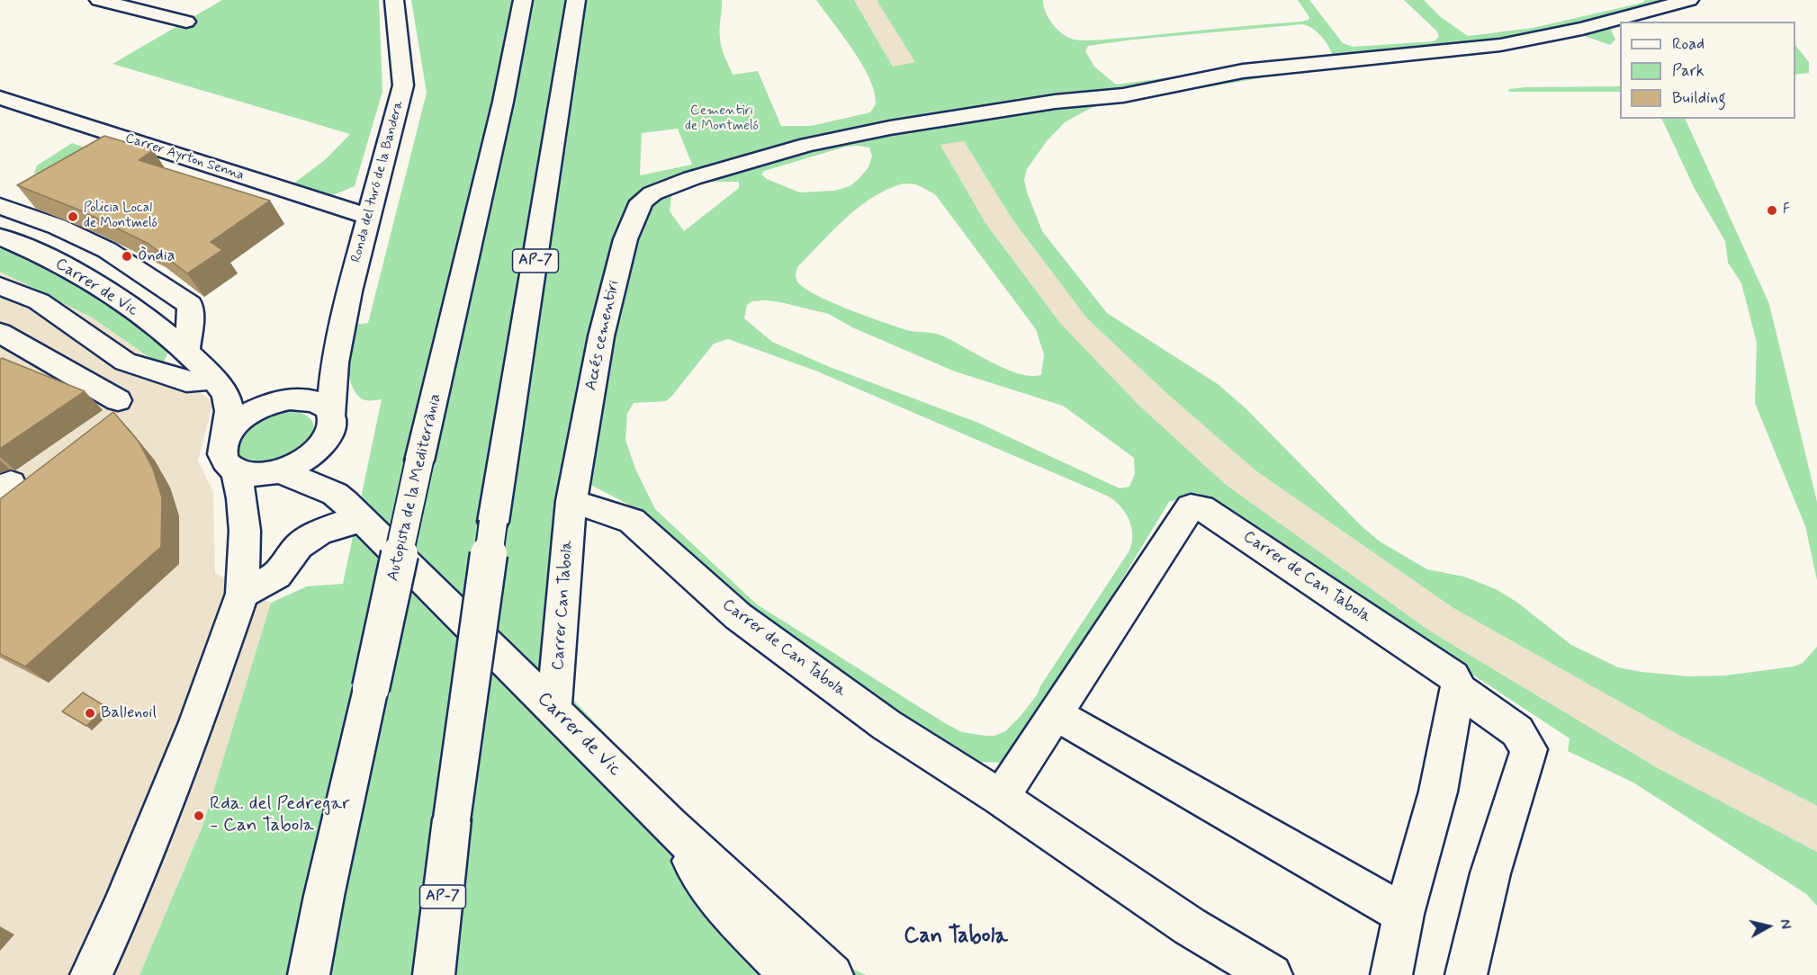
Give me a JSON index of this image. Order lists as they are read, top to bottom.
{
  "streets": {
    "main road": [
      "Carrer Ayrton Senna",
      "Ronda del turó de la Bandera",
      "AP-7",
      "Carrer de Vic",
      "Accés cementiri",
      "Autopista de la Mediterrània",
      "Carrer de Can Tabola",
      "Carrer Can Tabola"
    ]
  },
  "crossings": [
    ["Carrer Ayrton Senna", "Ronda del turó de la Bandera"],
    ["Ronda del turó de la Bandera", "Carrer de Vic"],
    ["Carrer de Vic", "Carrer Can Tabola"],
    ["Accés cementiri", "Carrer de Can Tabola"],
    ["Accés cementiri", "Carrer Can Tabola"],
    ["Carrer de Can Tabola", "Carrer Can Tabola"]
  ],
  "districts": ["Can Tabola"],
  "parks": ["Cementiri de Montmeló"],
  "places": [
    "F",
    "Policia Local de Montmeló",
    "Òndia",
    "Ballenoil",
    "Rda. del Pedregar - Can Tabola"
  ],
  "legend": ["Road", "Park", "Building"],
  "north": "right"
}
